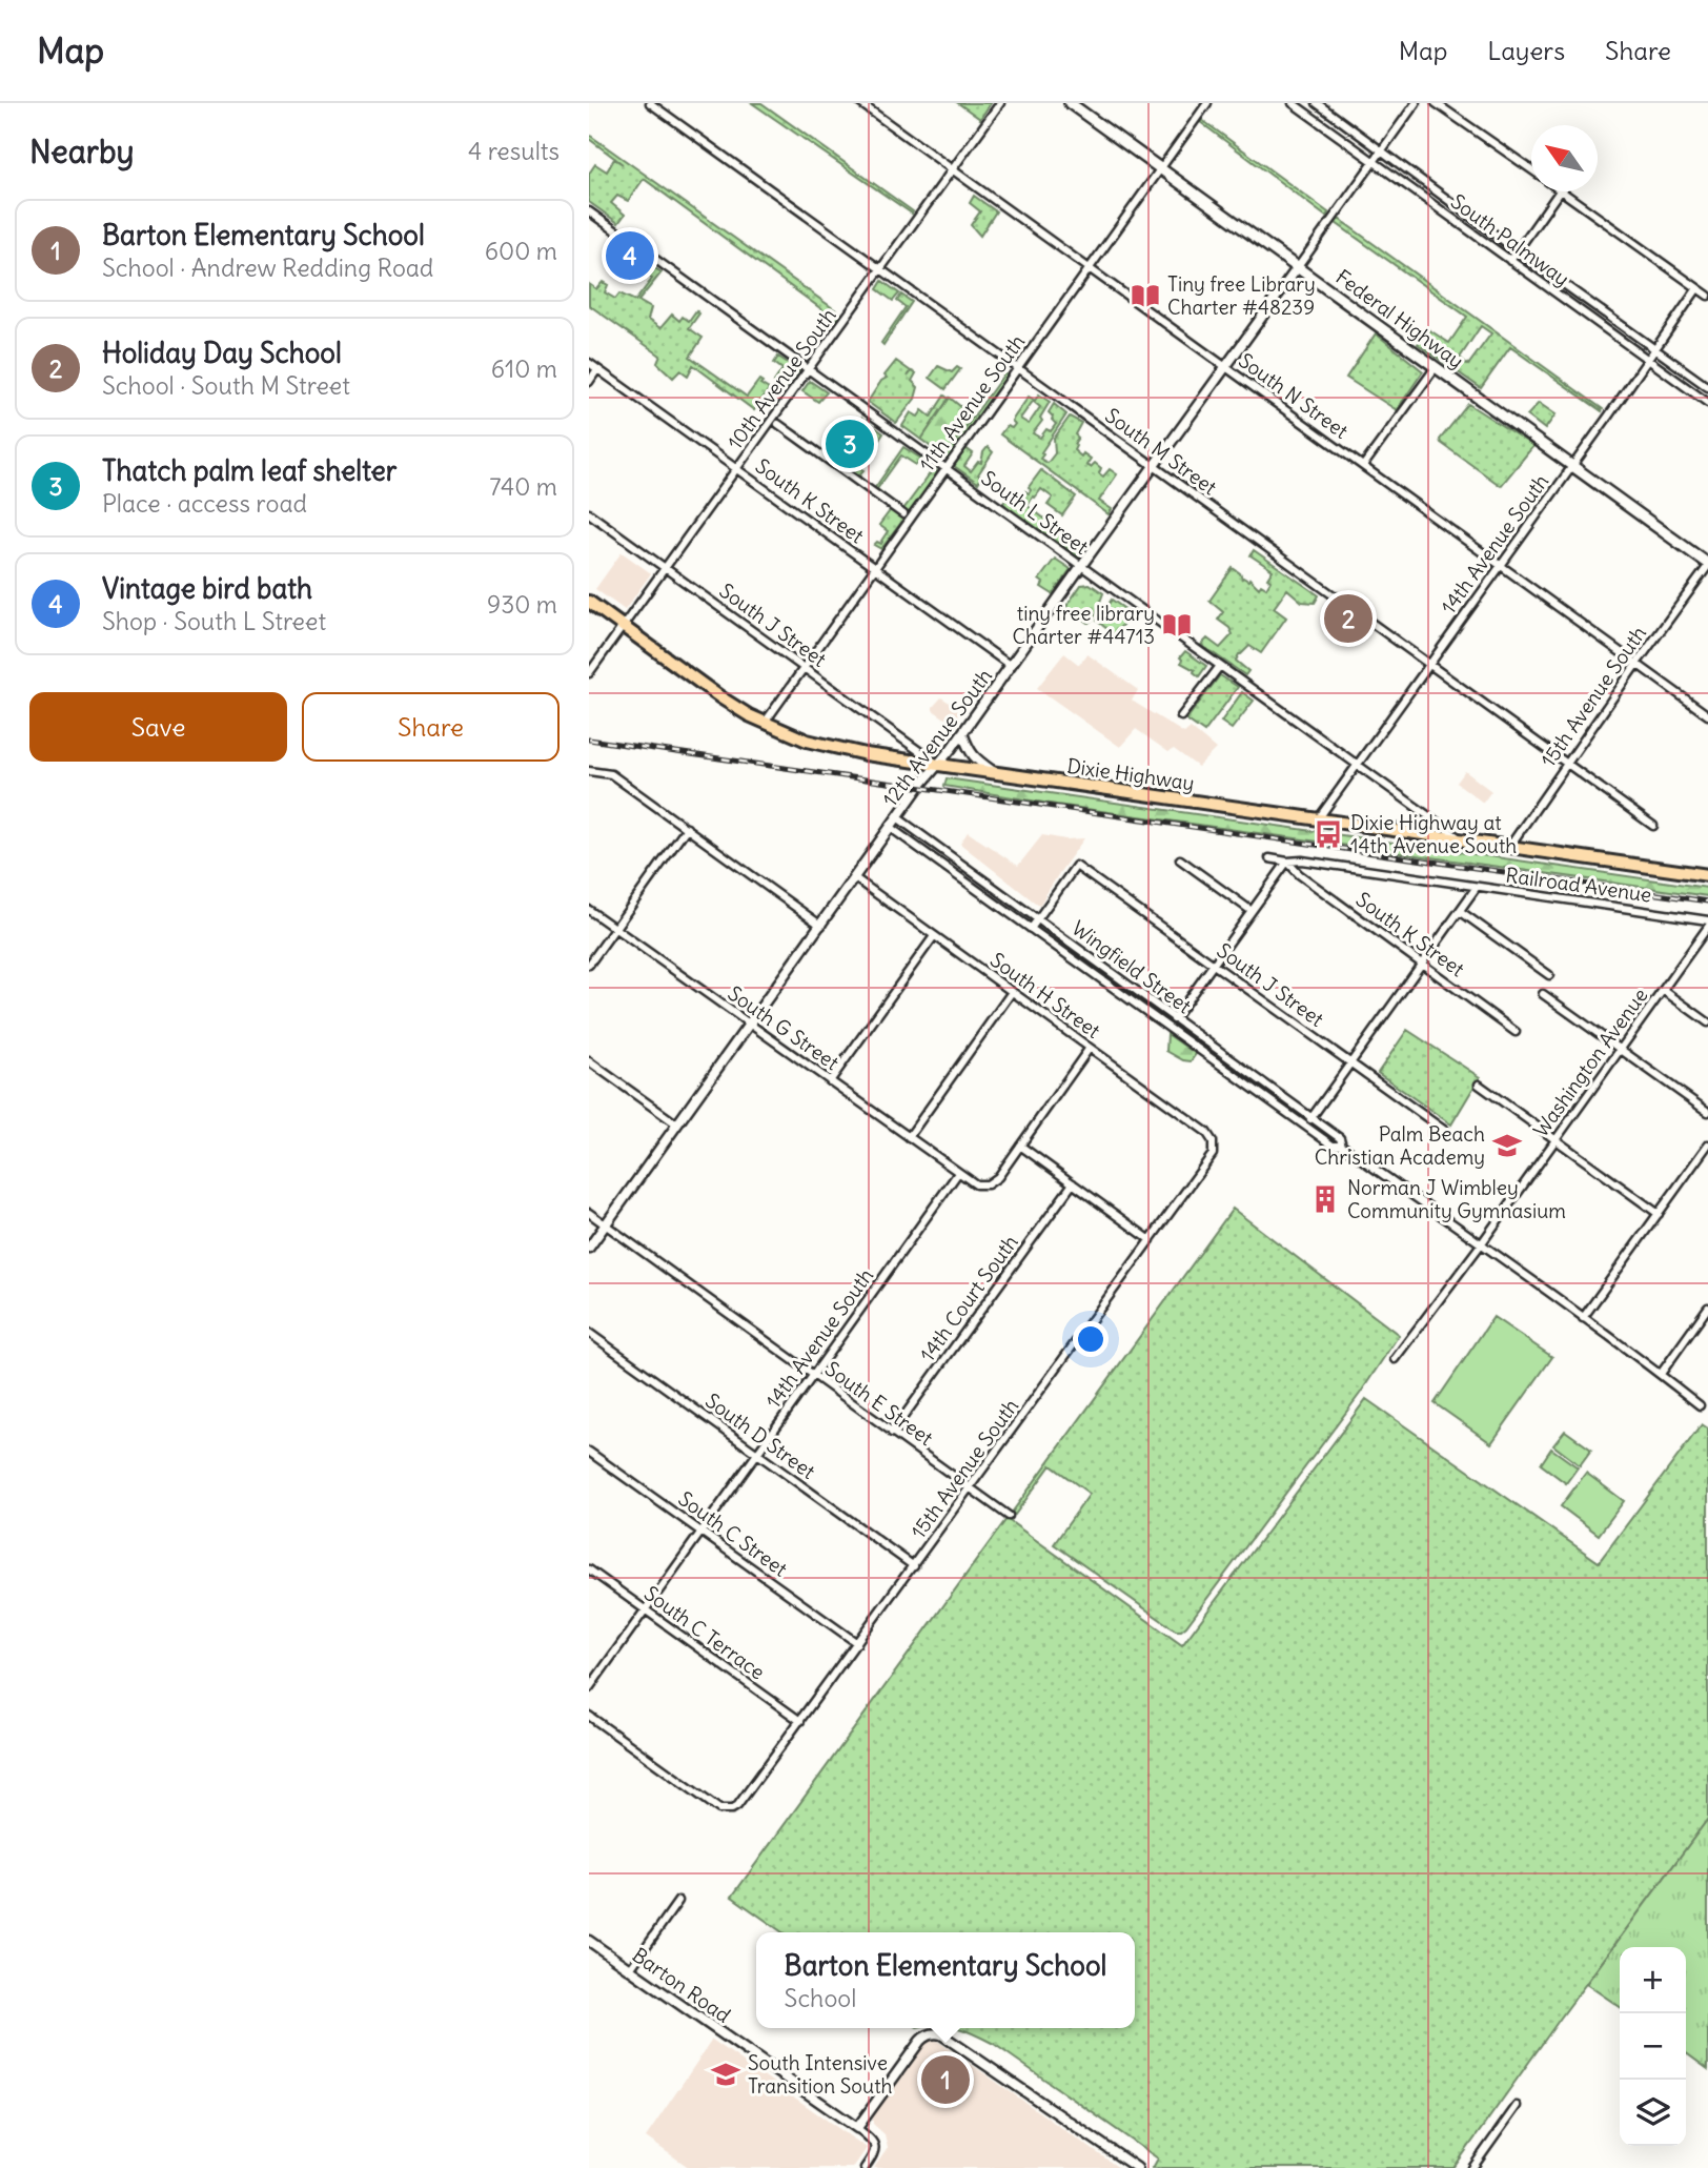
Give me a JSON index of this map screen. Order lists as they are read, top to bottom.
{
  "streets": {
    "main road": ["Federal Highway", "Dixie Highway"],
    "street": [
      "South Palmway",
      "10th Avenue South",
      "South N Street",
      "11th Avenue South",
      "South M Street",
      "South K Street",
      "South L Street",
      "14th Avenue South",
      "South J Street",
      "15th Avenue South",
      "12th Avenue South",
      "Railroad Avenue",
      "Wingfield Street",
      "South H Street",
      "South G Street",
      "Washington Avenue",
      "14th Court South",
      "South E Street",
      "South D Street",
      "South C Street",
      "South C Terrace",
      "Barton Road"
    ]
  },
  "crossings": [
    ["South Palmway", "14th Avenue South"],
    ["South Palmway", "12th Avenue South"],
    ["Federal Highway", "11th Avenue South"],
    ["Federal Highway", "14th Avenue South"],
    ["Federal Highway", "15th Avenue South"],
    ["Federal Highway", "12th Avenue South"],
    ["10th Avenue South", "South N Street"],
    ["10th Avenue South", "South M Street"],
    ["10th Avenue South", "South K Street"],
    ["10th Avenue South", "South L Street"],
    ["10th Avenue South", "South J Street"],
    ["10th Avenue South", "Dixie Highway"],
    ["South N Street", "11th Avenue South"],
    ["South N Street", "14th Avenue South"],
    ["South N Street", "15th Avenue South"],
    ["South N Street", "12th Avenue South"],
    ["11th Avenue South", "South M Street"],
    ["11th Avenue South", "South K Street"],
    ["11th Avenue South", "South L Street"],
    ["11th Avenue South", "South J Street"],
    ["11th Avenue South", "Dixie Highway"],
    ["South M Street", "14th Avenue South"],
    ["South M Street", "15th Avenue South"],
    ["South M Street", "12th Avenue South"],
    ["South K Street", "12th Avenue South"],
    ["South K Street", "Railroad Avenue"],
    ["South L Street", "14th Avenue South"],
    ["South L Street", "12th Avenue South"],
    ["South L Street", "Dixie Highway"],
    ["14th Avenue South", "Dixie Highway"],
    ["14th Avenue South", "South G Street"],
    ["14th Avenue South", "South E Street"],
    ["14th Avenue South", "South D Street"],
    ["14th Avenue South", "South C Street"],
    ["14th Avenue South", "South C Terrace"],
    ["South J Street", "12th Avenue South"],
    ["South J Street", "Dixie Highway"],
    ["South J Street", "Wingfield Street"],
    ["15th Avenue South", "Dixie Highway"],
    ["15th Avenue South", "South H Street"],
    ["15th Avenue South", "South E Street"],
    ["15th Avenue South", "South D Street"],
    ["15th Avenue South", "South C Street"],
    ["15th Avenue South", "South C Terrace"],
    ["12th Avenue South", "Dixie Highway"],
    ["12th Avenue South", "Wingfield Street"],
    ["12th Avenue South", "South H Street"],
    ["12th Avenue South", "South G Street"],
    ["12th Avenue South", "South E Street"],
    ["Wingfield Street", "Washington Avenue"],
    ["14th Court South", "South E Street"]
  ],
  "places": {
    "library": ["Tiny free Library Charter #48239", "tiny free library Charter #44713"],
    "bus stop": ["Dixie Highway at 14th Avenue South"],
    "school or university": ["Palm Beach Christian Academy", "South Intensive Transition South"],
    "building": ["Norman J Wimbley Community Gymnasium"]
  },
  "north": "top left",
  "page": {
    "header": "Map",
    "nav": ["Map", "Layers", "Share"],
    "heading": ["Nearby", "4 results"],
    "list": [
      {
        "mark": "1",
        "name": "Barton Elementary School",
        "note": "School · Andrew Redding Road",
        "value": "600 m"
      },
      {
        "mark": "2",
        "name": "Holiday Day School",
        "note": "School · South M Street",
        "value": "610 m"
      },
      {
        "mark": "3",
        "name": "Thatch palm leaf shelter",
        "note": "Place · access road",
        "value": "740 m"
      },
      {
        "mark": "4",
        "name": "Vintage bird bath",
        "note": "Shop · South L Street",
        "value": "930 m"
      }
    ],
    "pins": [
      "4",
      "3",
      "2",
      "1"
    ],
    "buttons": ["Save", "Share"],
    "popup": ["Barton Elementary School", "School"],
    "map_buttons": ["+", "−"]
  }
}
